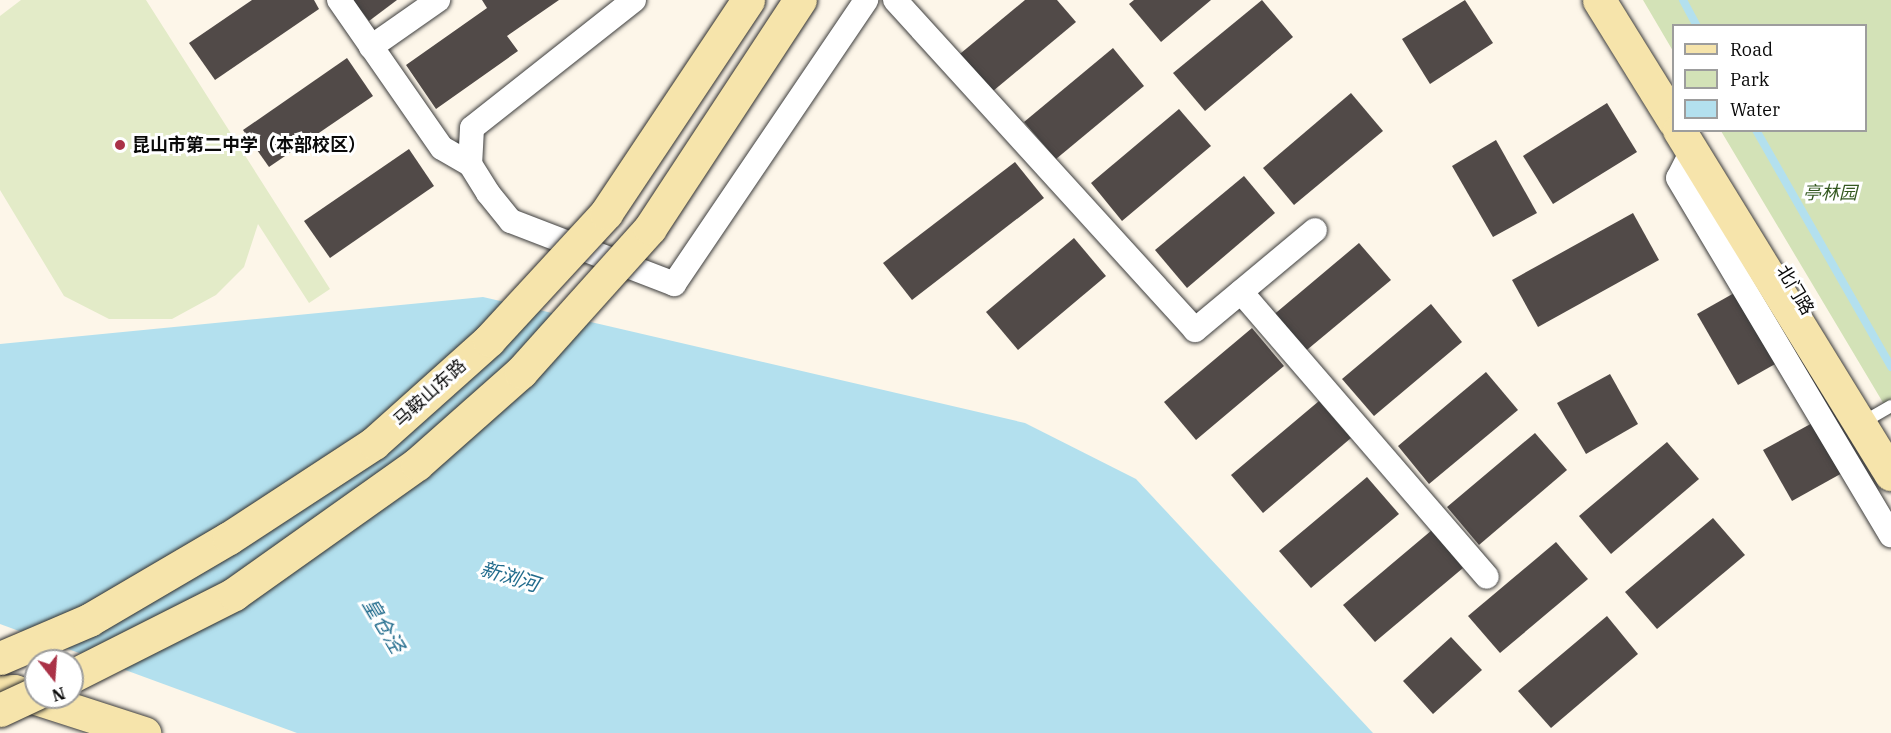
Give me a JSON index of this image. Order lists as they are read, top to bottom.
{
  "streets": {
    "main road": ["北门路", "马鞍山东路"]
  },
  "water": ["新浏河", "皇仓泾"],
  "parks": ["亭林园"],
  "places": ["昆山市第二中学（本部校区）"],
  "legend": ["Road", "Park", "Water"],
  "north": "bottom"
}
